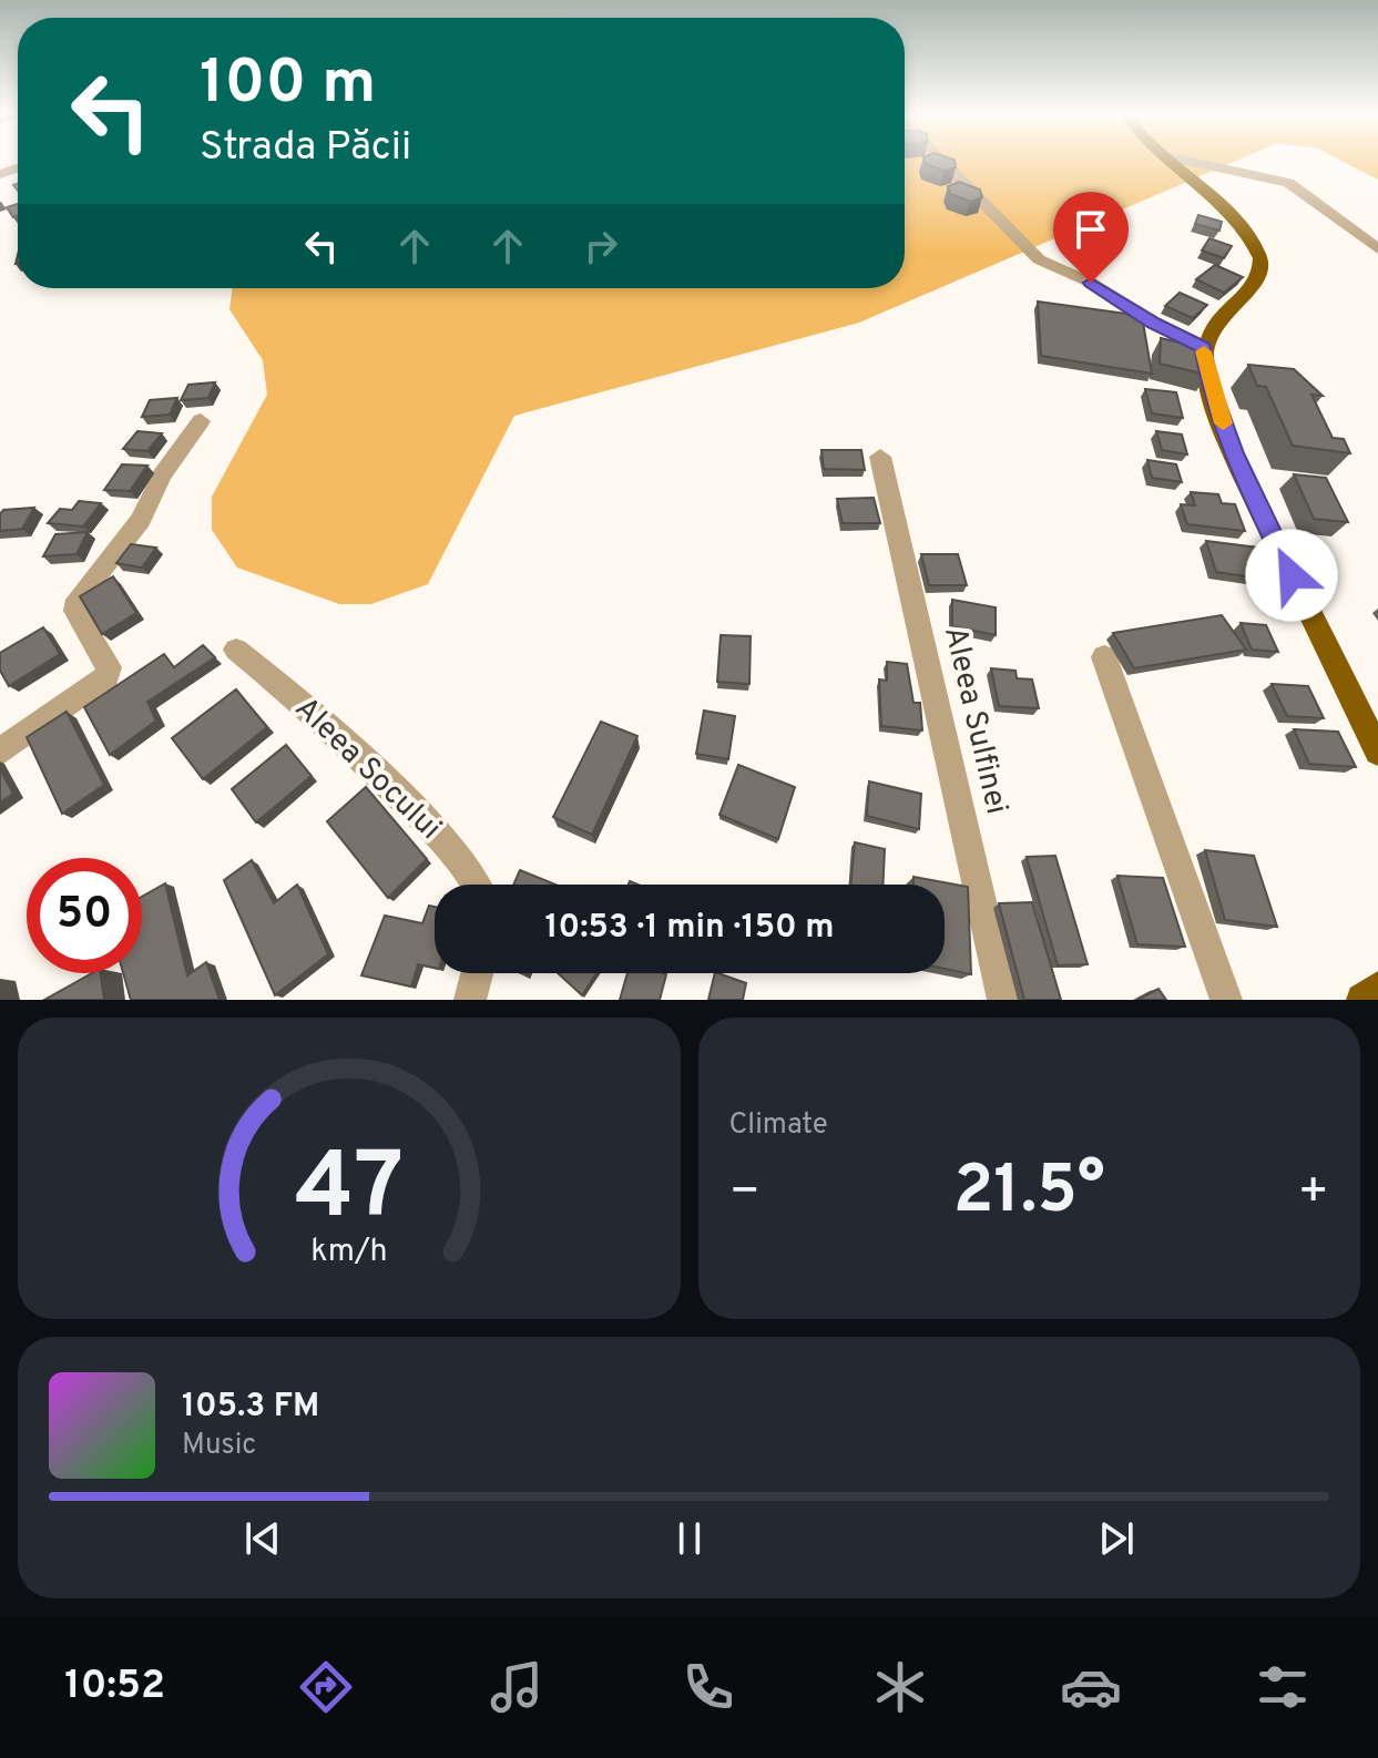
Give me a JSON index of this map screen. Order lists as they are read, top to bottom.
{
  "streets": {
    "street": ["Aleea Sulfinei", "Aleea Socului"]
  },
  "page": {
    "turn": ["100 m", "Strada Păcii"],
    "limit": "50",
    "trip": "10:53 · 1 min · 150 m",
    "tile": "Climate",
    "heat": ["−", "21.5°", "+"],
    "song": ["105.3 FM", "Music"],
    "tabs": "10:52",
    "gauge": ["47", "km/h"]
  }
}
